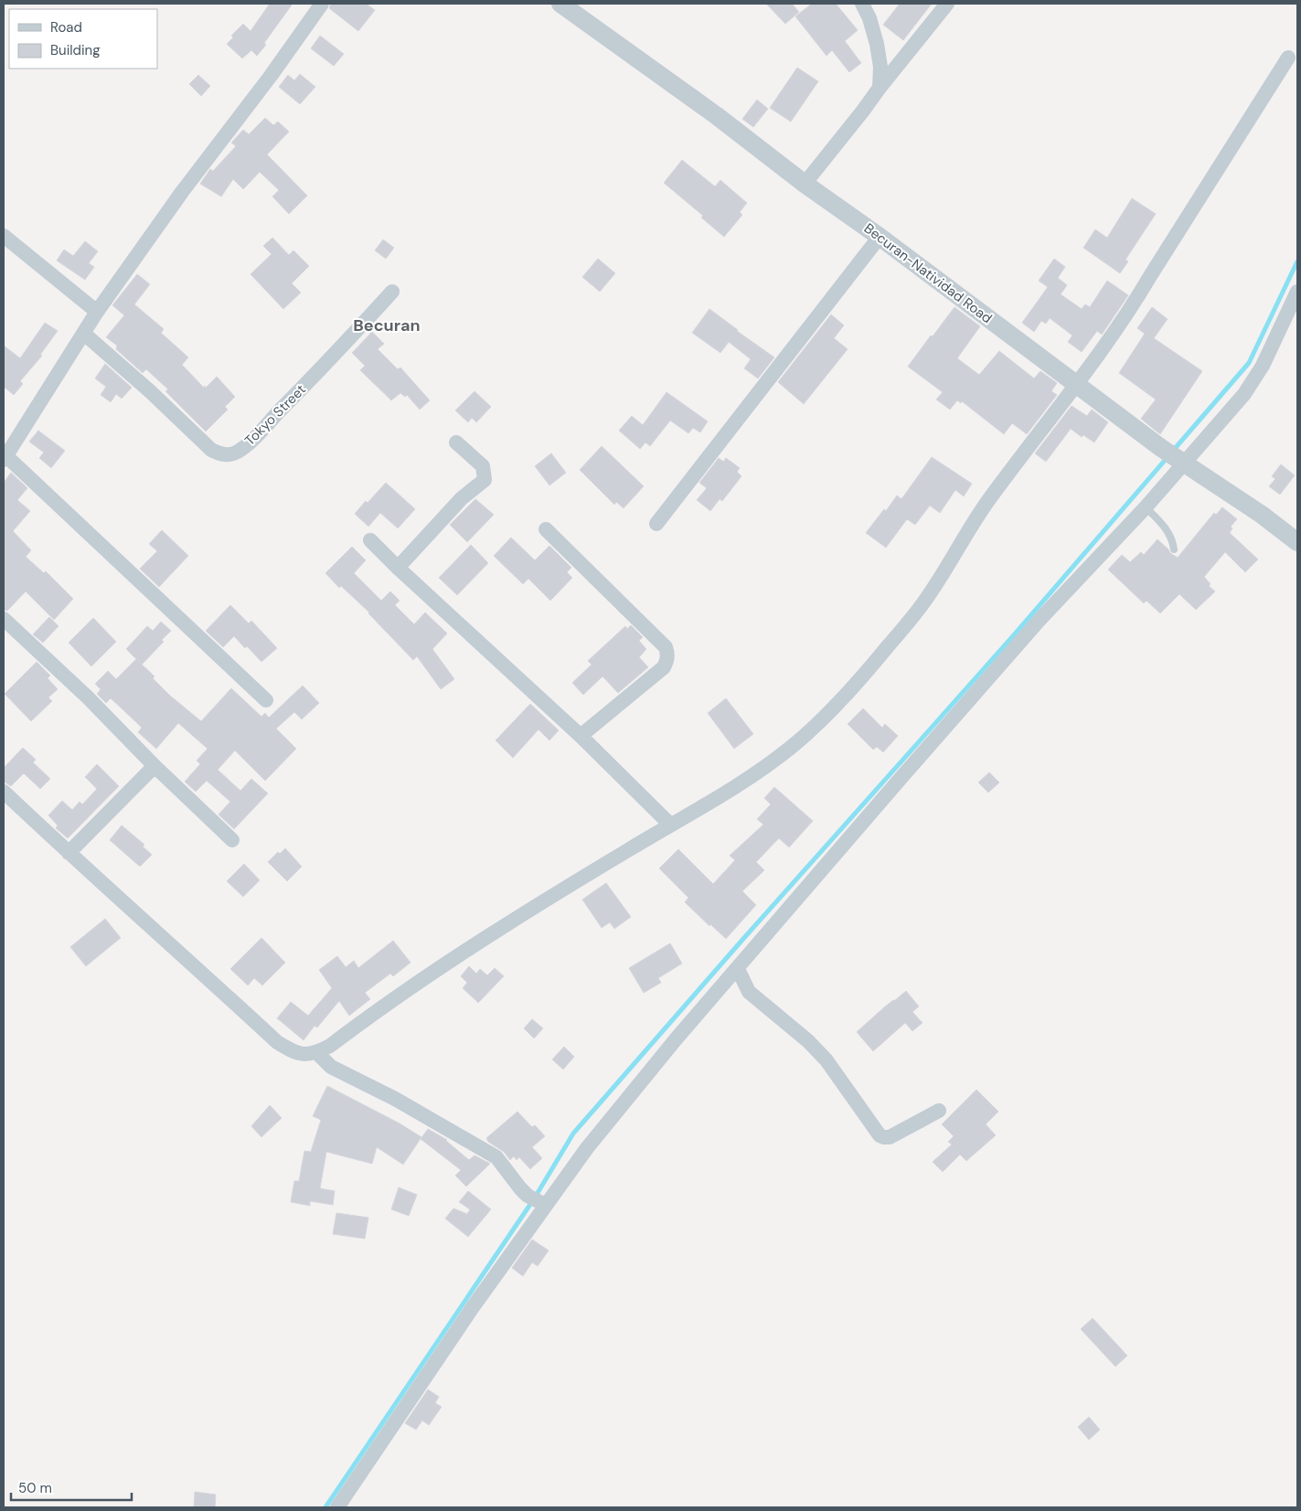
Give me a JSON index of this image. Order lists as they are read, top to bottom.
{
  "streets": {
    "street": ["Becuran-Natividad Road", "Tokyo Street"]
  },
  "districts": ["Becuran"],
  "legend": ["Road", "Building"],
  "scale_bar": "50 m"
}
